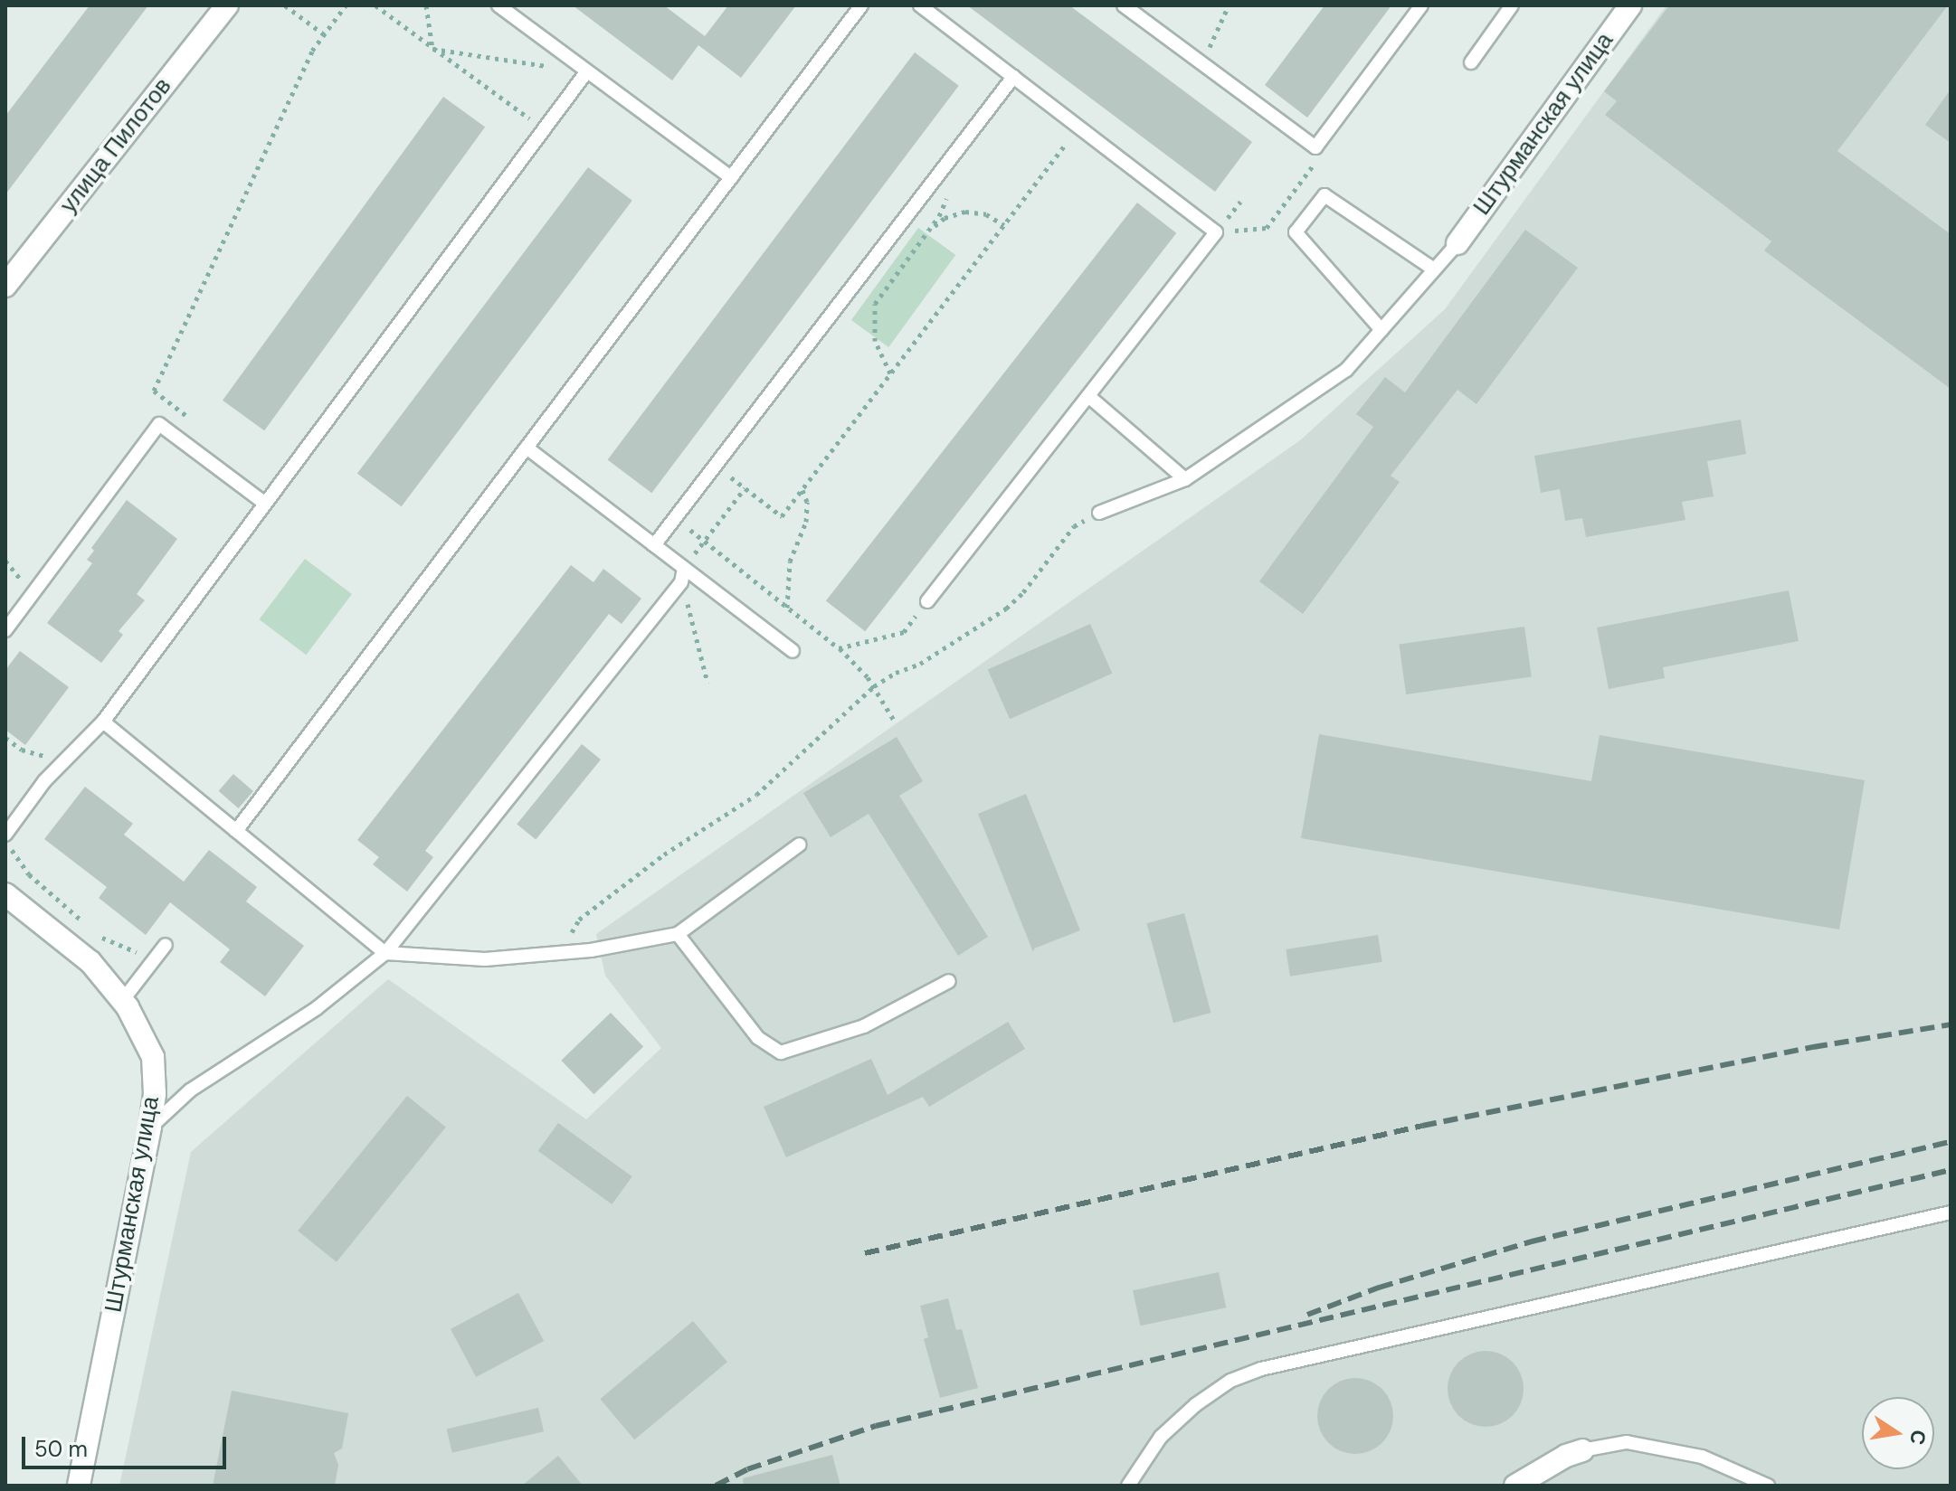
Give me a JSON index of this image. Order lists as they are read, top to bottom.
{
  "streets": {
    "street": ["Штурманская улица", "улица Пилотов"]
  },
  "scale_bar": "50 m",
  "north": "right"
}
